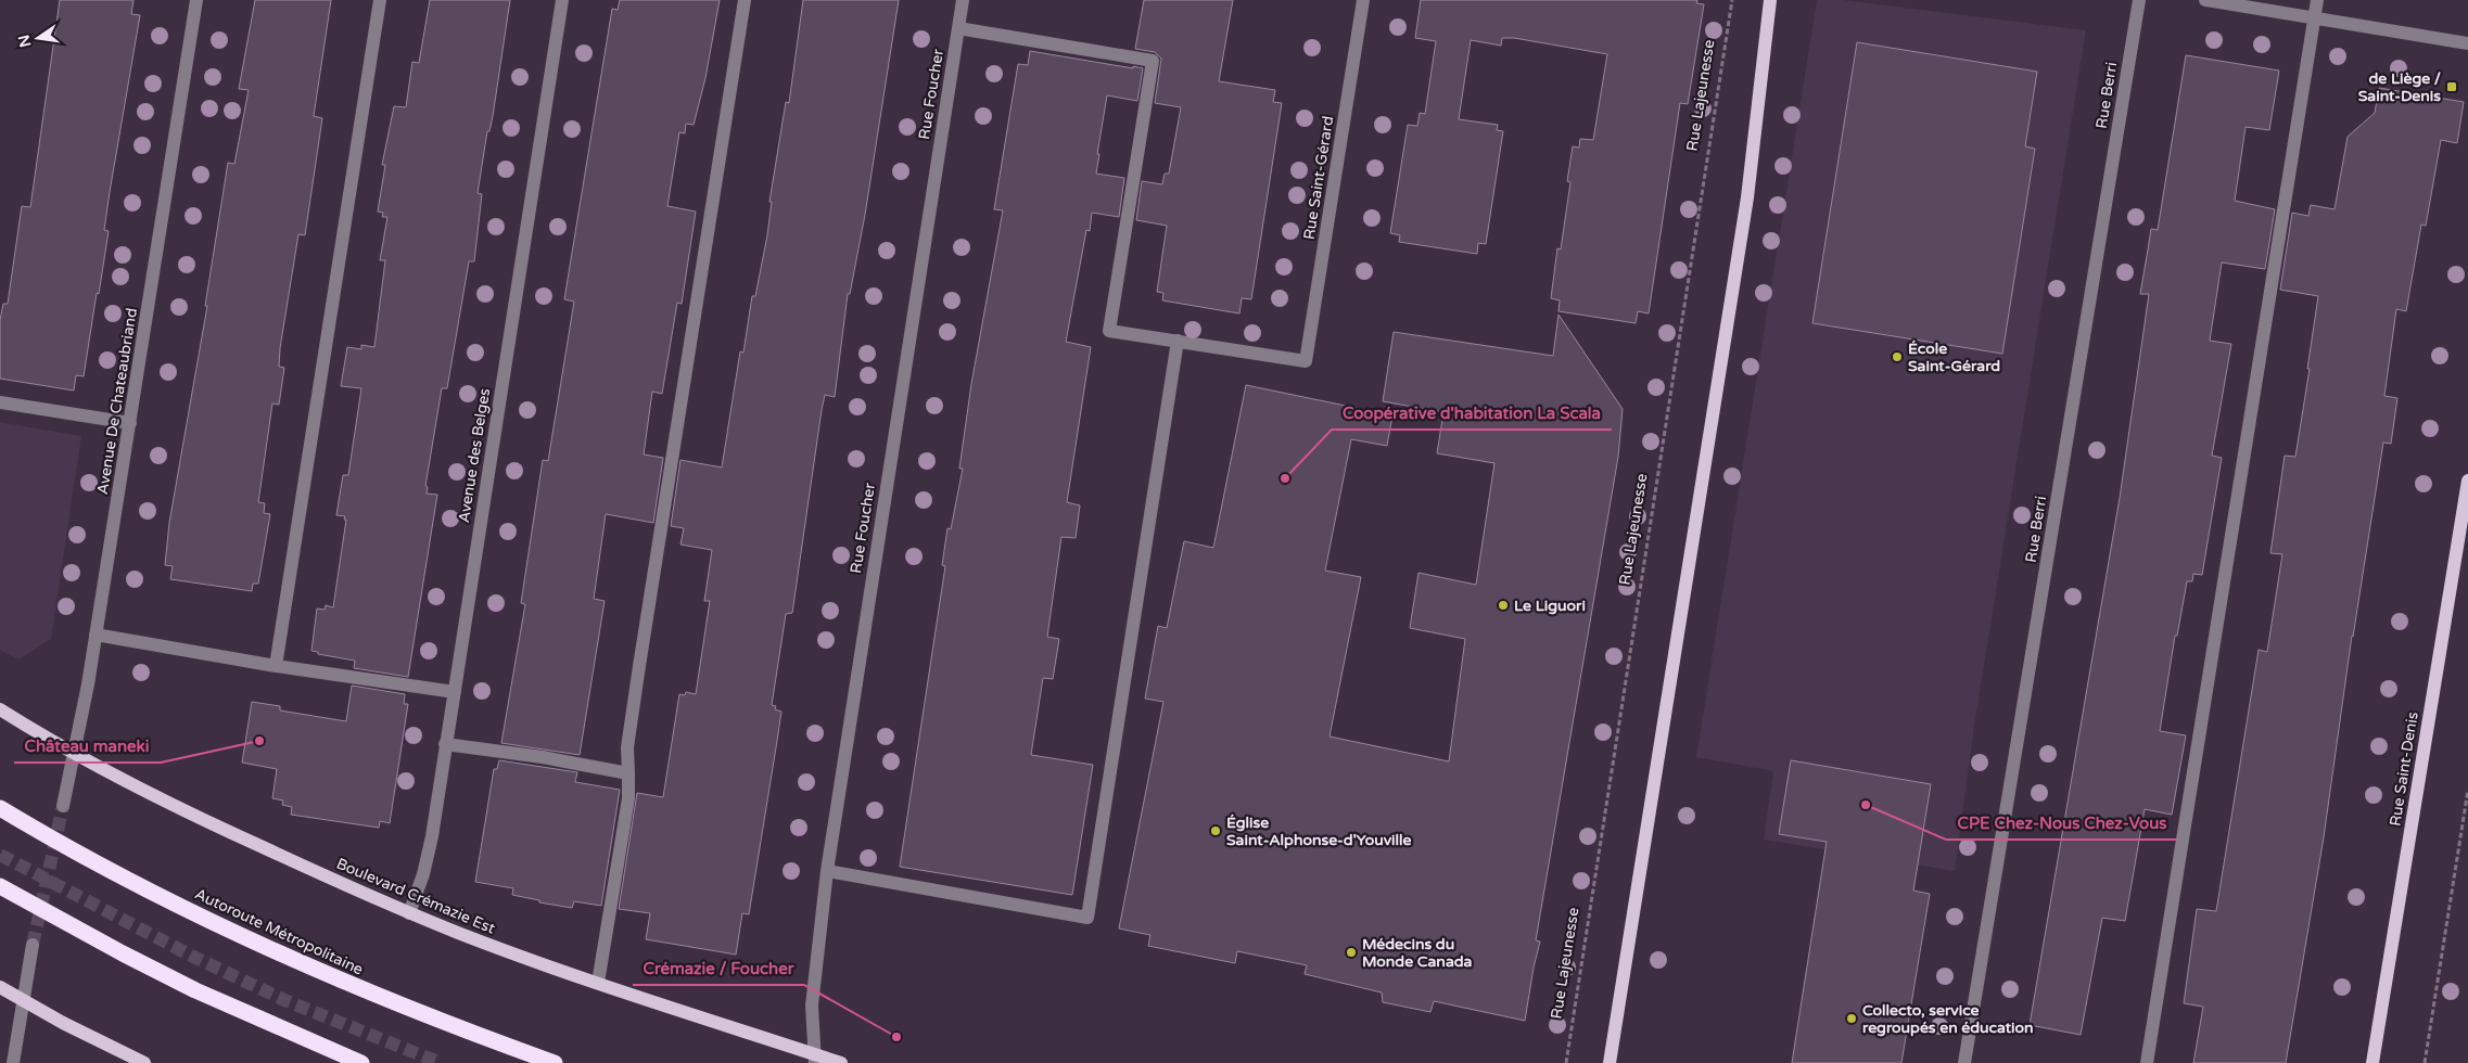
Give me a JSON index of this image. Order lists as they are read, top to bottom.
{
  "streets": {
    "highway": ["Autoroute Métropolitaine"],
    "main road": ["Rue Saint-Denis", "Boulevard Crémazie Est"],
    "street": [
      "Rue Foucher",
      "Rue Berri",
      "Rue Saint-Gérard",
      "Avenue De Chateaubriand",
      "Avenue des Belges"
    ],
    "path": ["Rue Lajeunesse"]
  },
  "crossings": [
    ["Rue Foucher", "Boulevard Crémazie Est"],
    ["Avenue De Chateaubriand", "Boulevard Crémazie Est"],
    ["Avenue des Belges", "Boulevard Crémazie Est"]
  ],
  "places": {
    "transit": ["de Liège / Saint-Denis"],
    "other": [
      "École Saint-Gérard",
      "Coopérative d'habitation La Scala",
      "Le Liguori",
      "Château maneki",
      "CPE Chez-Nous Chez-Vous",
      "Église Saint-Alphonse-d'Youville",
      "Médecins du Monde Canada",
      "Collecto, service regroupés en éducation",
      "Crémazie / Foucher"
    ]
  },
  "north": "left"
}
